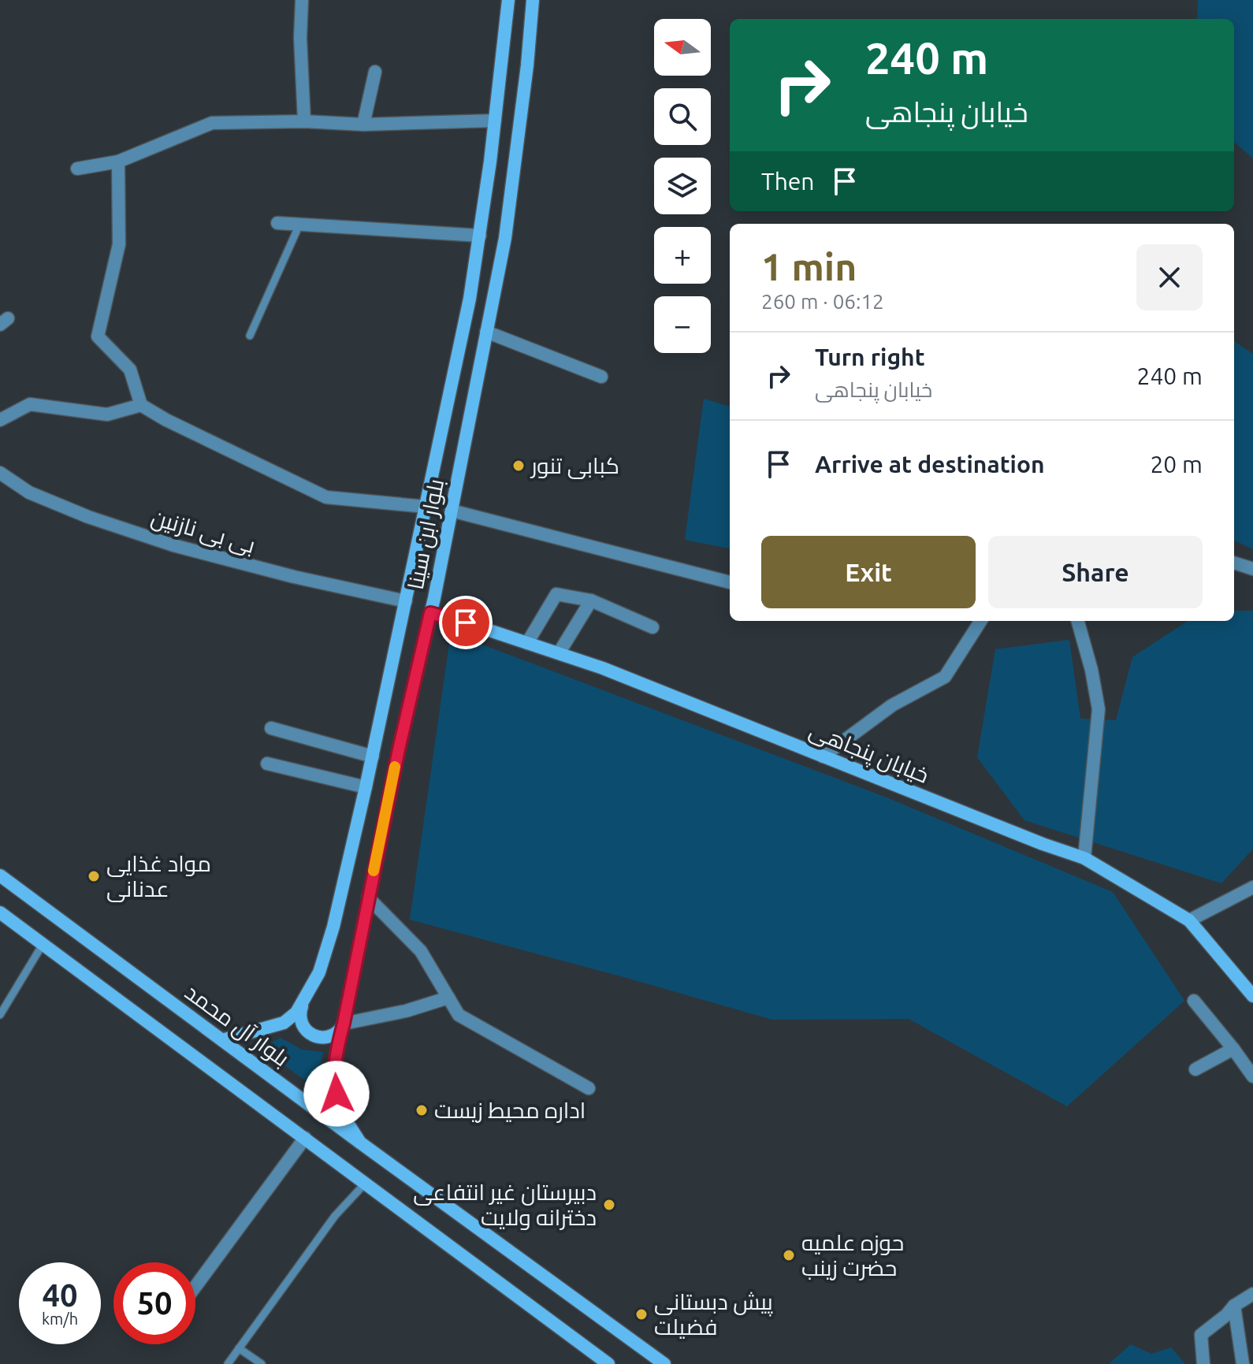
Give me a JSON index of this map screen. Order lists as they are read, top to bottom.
{
  "streets": {
    "main road": ["بلوار ابن سینا", "خیابان پنجاهی", "بلوار آل محمد"],
    "street": ["بی بی نازنین"]
  },
  "crossings": [
    ["بی بی نازنین", "بلوار ابن سینا"],
    ["بلوار ابن سینا", "خیابان پنجاهی"],
    ["بلوار ابن سینا", "بلوار آل محمد"]
  ],
  "places": [
    "کبابی تنور",
    "مواد غذایی عدنانی",
    "اداره محیط زیست",
    "دبیرستان غیر انتفاعی دخترانه ولایت",
    "حوزه علمیه حضرت زینب",
    "پیش دبستانی فضیلت"
  ],
  "north": "left",
  "page": {
    "map_buttons": ["+", "−"],
    "turn": ["240 m", "خیابان پنجاهی"],
    "then": "Then",
    "heading": ["1 min", "260 m · 06:12"],
    "list": [
      {
        "name": "Turn right",
        "note": "خیابان پنجاهی",
        "value": "240 m"
      },
      {
        "name": "Arrive at destination",
        "value": "20 m"
      }
    ],
    "buttons": ["Exit", "Share"],
    "speed": "40 km/h",
    "limit": "50"
  }
}
